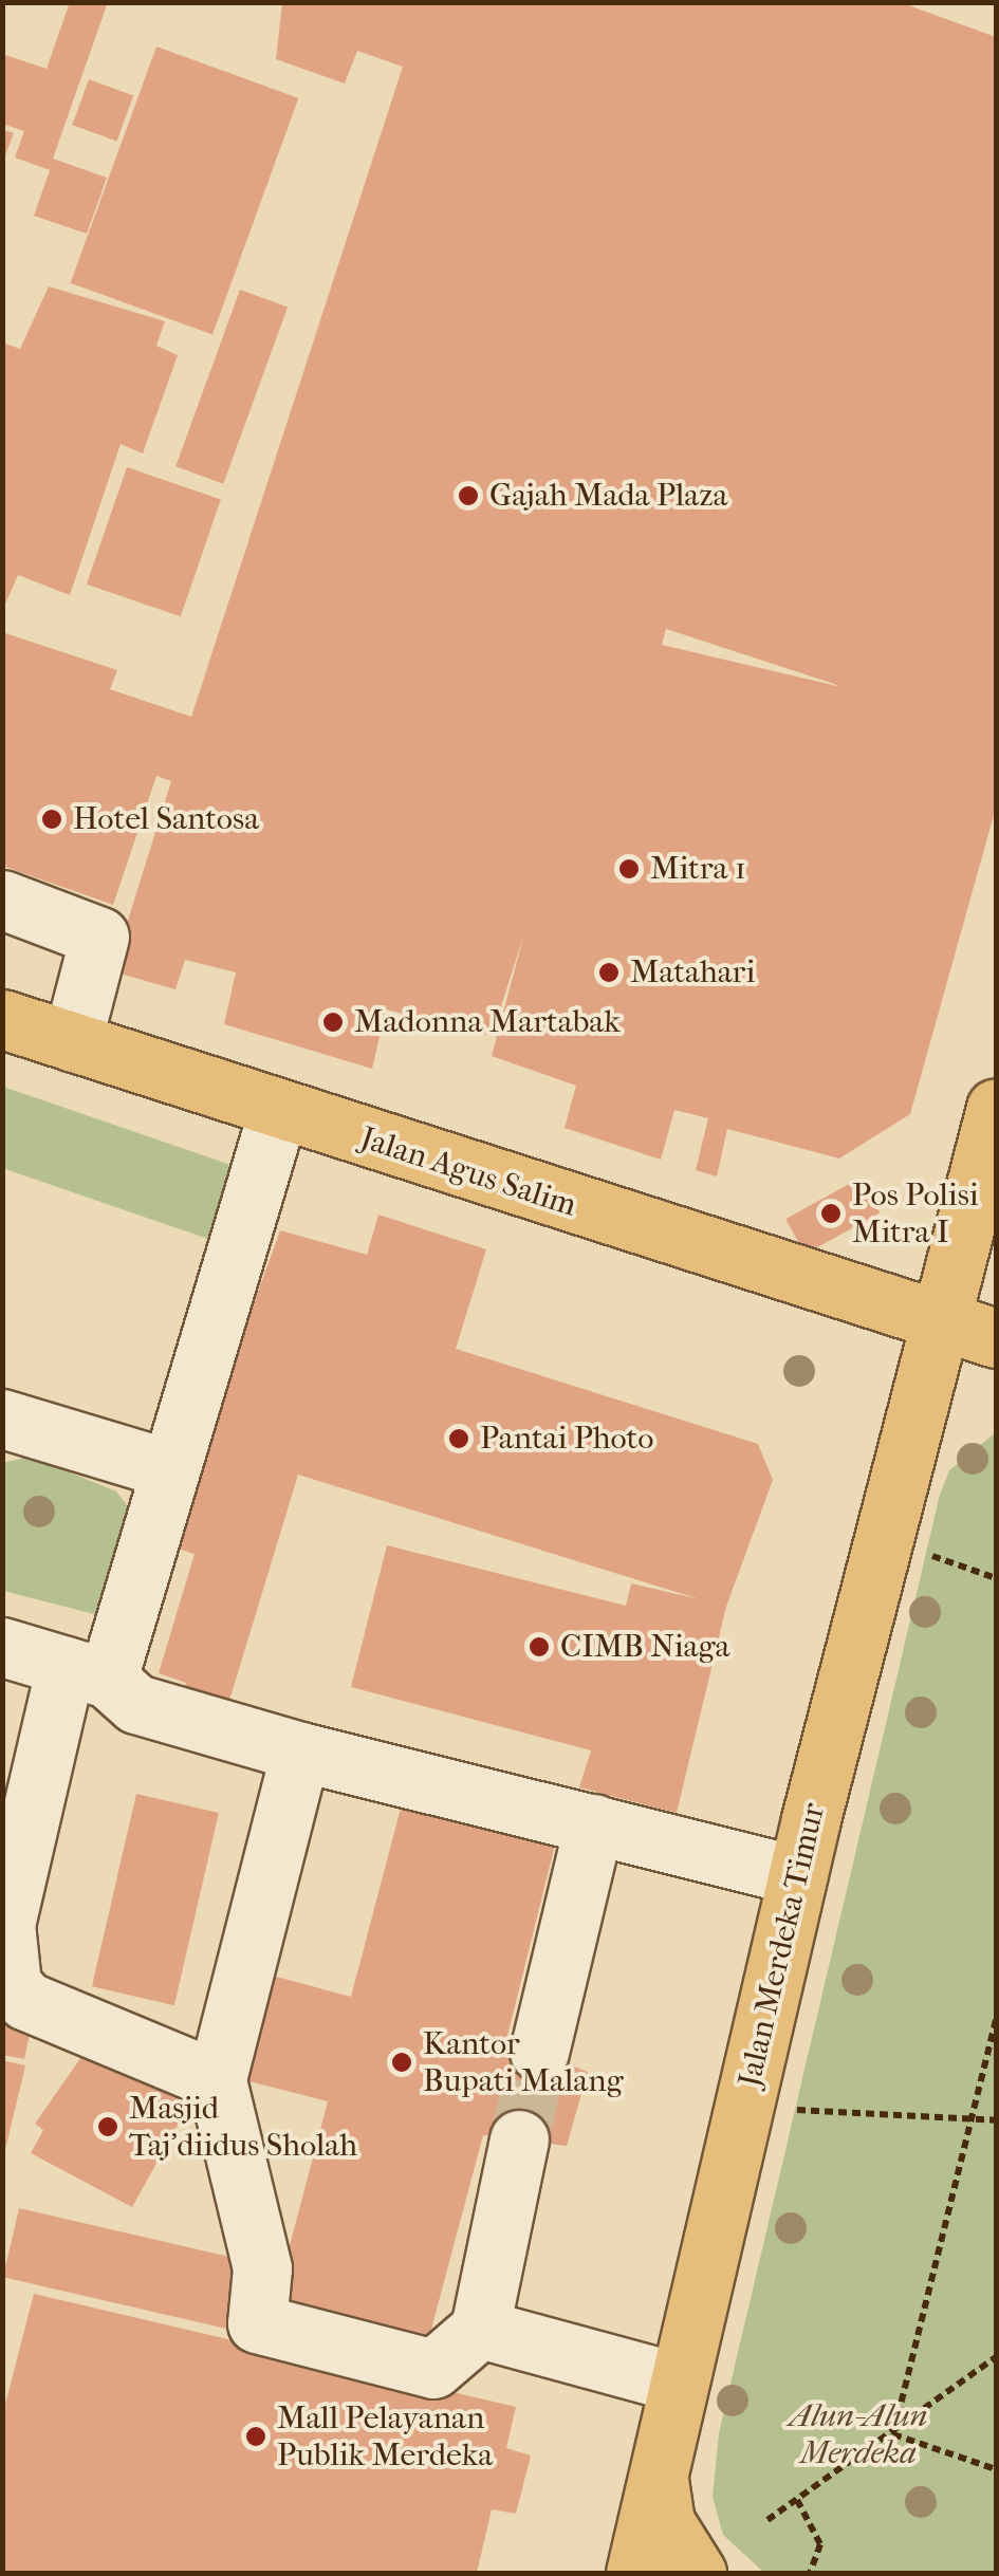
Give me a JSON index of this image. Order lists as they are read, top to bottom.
{
  "streets": {
    "main road": ["Jalan Agus Salim", "Jalan Merdeka Timur"]
  },
  "crossings": [
    ["Jalan Agus Salim", "Jalan Merdeka Timur"]
  ],
  "parks": ["Alun-Alun Merdeka"],
  "places": [
    "Gajah Mada Plaza",
    "Hotel Santosa",
    "Mitra 1",
    "Matahari",
    "Madonna Martabak",
    "Pos Polisi Mitra I",
    "Pantai Photo",
    "CIMB Niaga",
    "Kantor Bupati Malang",
    "Masjid Taj'diidus Sholah",
    "Mall Pelayanan Publik Merdeka"
  ]
}
